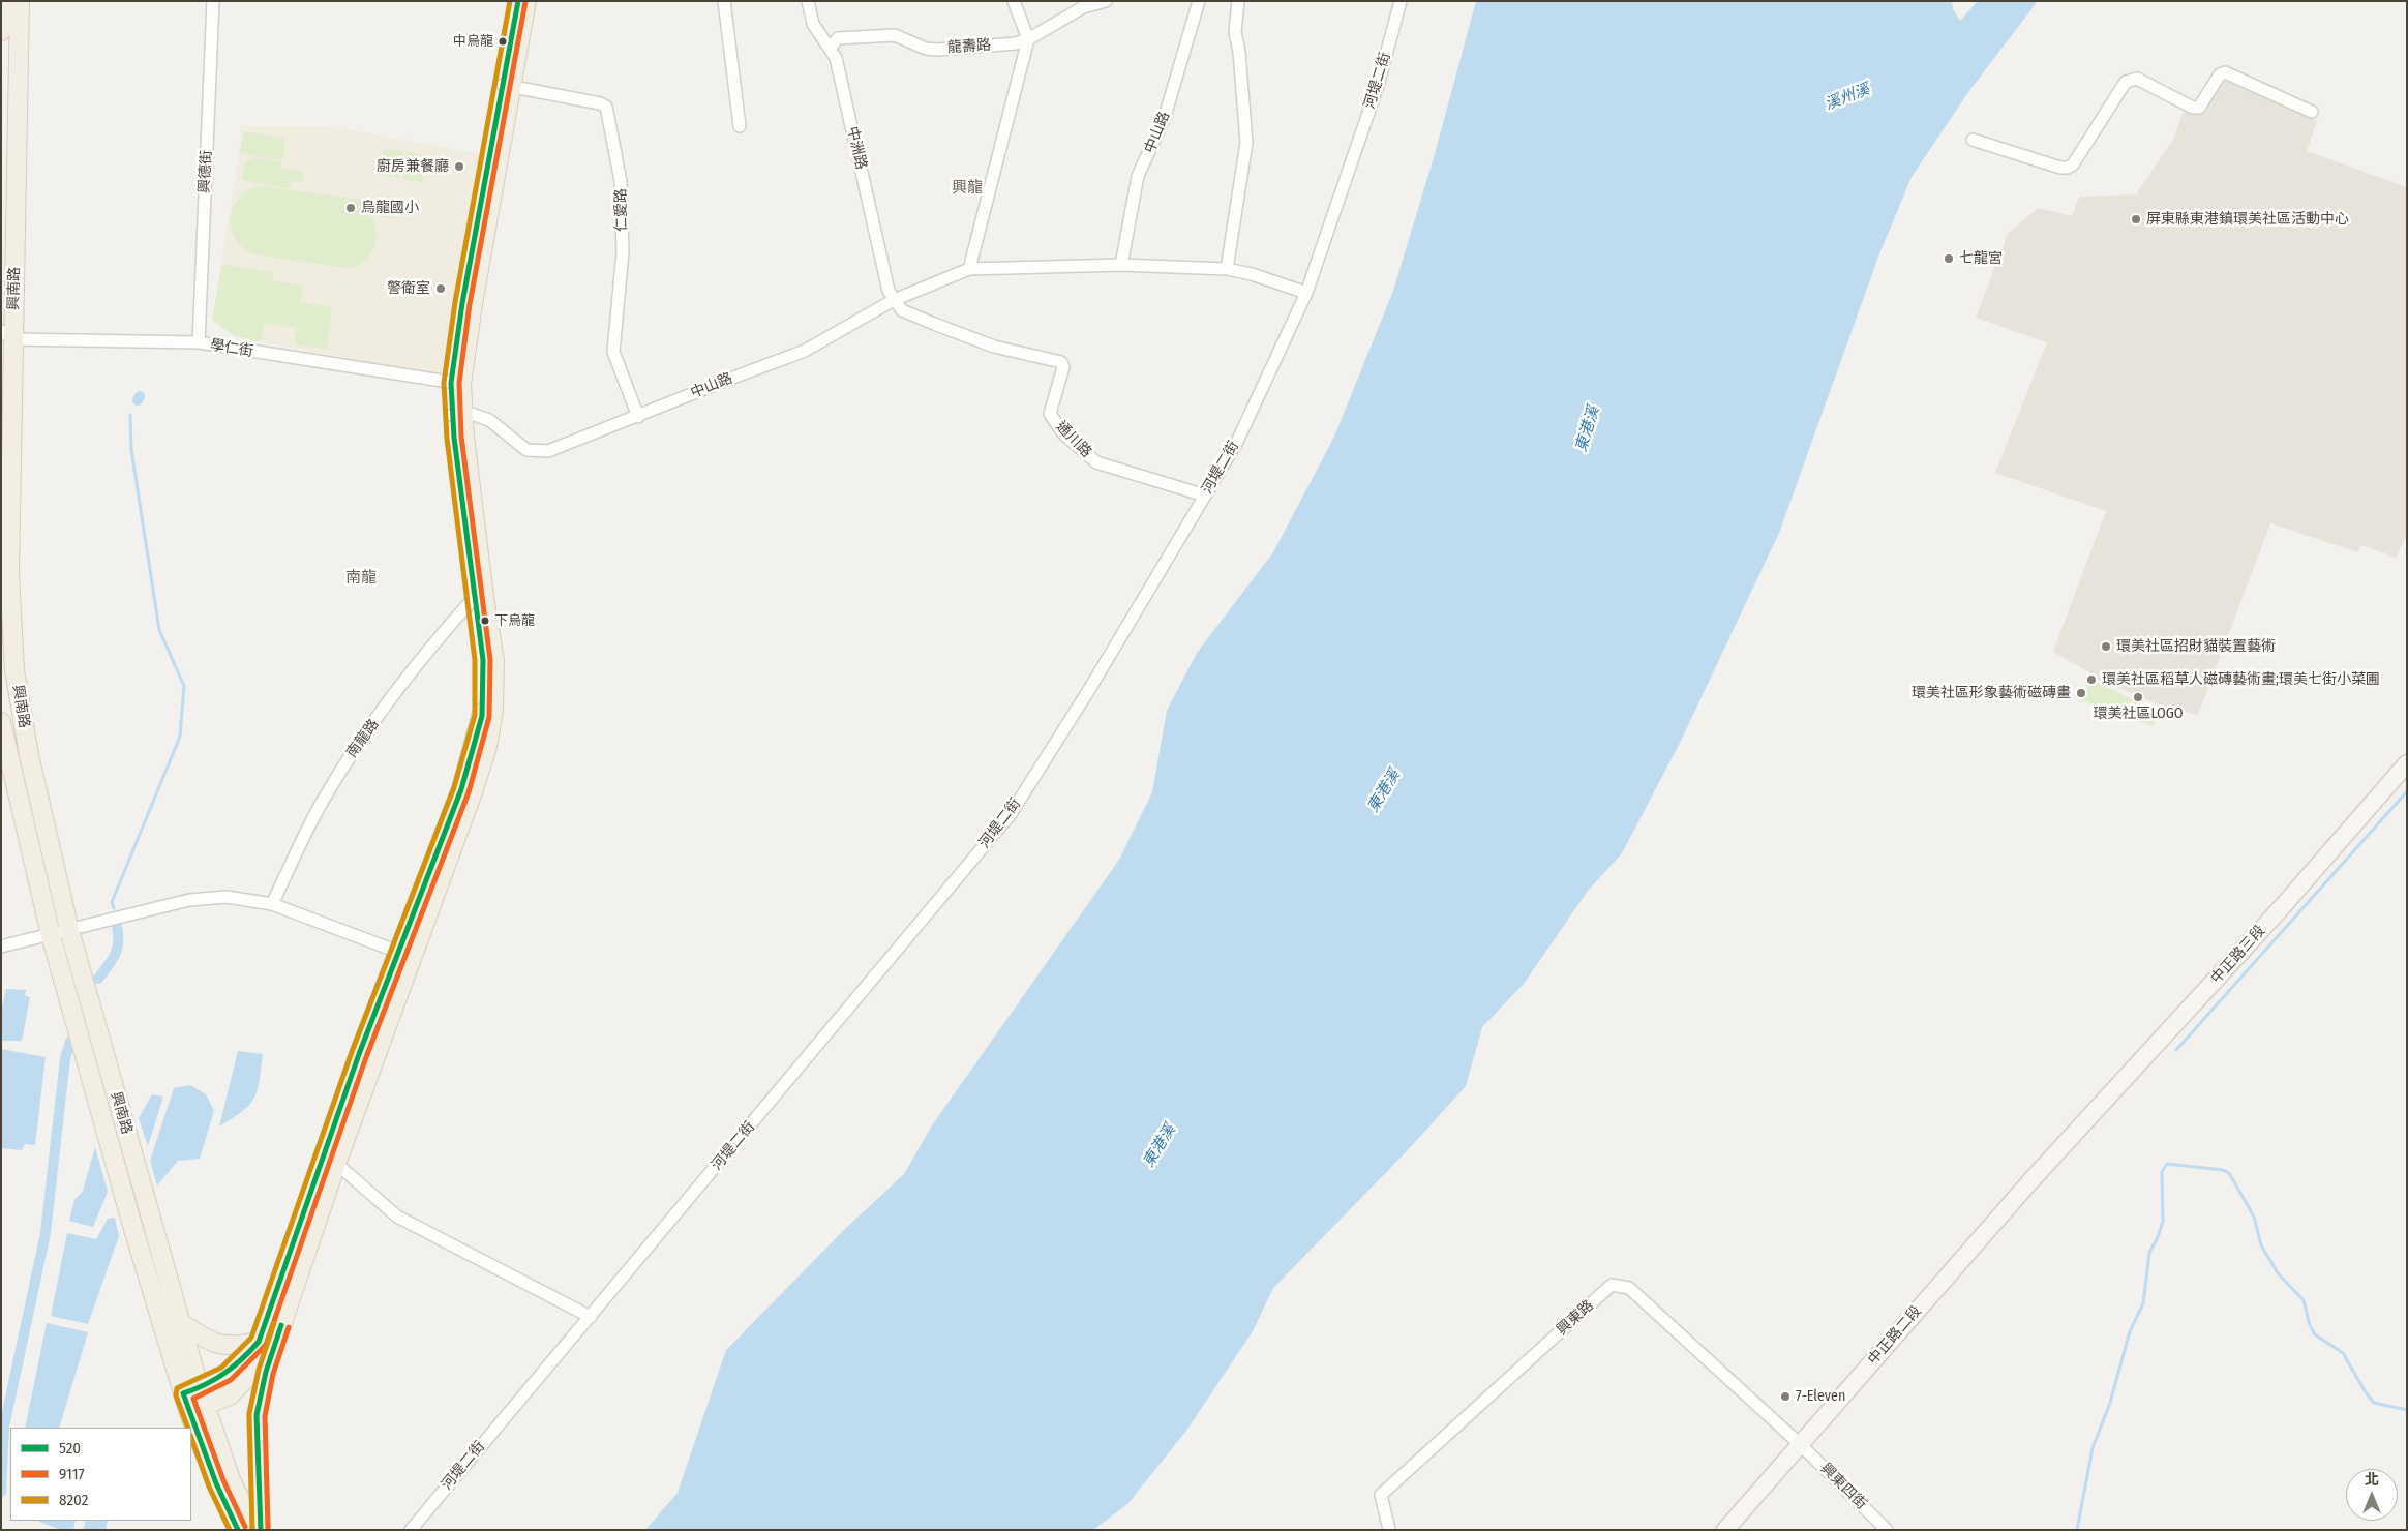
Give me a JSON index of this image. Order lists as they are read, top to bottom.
{
  "streets": {
    "main road": ["興南路", "中正路三段", "中正路二段"],
    "street": [
      "龍壽路",
      "河堤二街",
      "中山路",
      "中洲路",
      "興德街",
      "仁愛路",
      "學仁街",
      "通川路",
      "南龍路",
      "興東路",
      "興東四街"
    ]
  },
  "crossings": [
    ["龍壽路", "中洲路"],
    ["河堤二街", "中山路"],
    ["河堤二街", "通川路"],
    ["中山路", "中洲路"],
    ["中山路", "仁愛路"],
    ["中山路", "通川路"],
    ["中洲路", "通川路"],
    ["興德街", "學仁街"],
    ["興南路", "學仁街"],
    ["中正路三段", "中正路二段"],
    ["興東路", "中正路二段"],
    ["興東路", "興東四街"],
    ["中正路二段", "興東四街"]
  ],
  "districts": ["興龍", "南龍"],
  "water": ["溪州溪", "東港溪"],
  "places": [
    "中烏龍",
    "廚房兼餐廳",
    "烏龍國小",
    "屏東縣東港鎮環美社區活動中心",
    "七龍宮",
    "警衛室",
    "下烏龍",
    "環美社區招財貓裝置藝術",
    "環美社區稻草人磁磚藝術畫;環美七街小菜圃",
    "環美社區形象藝術磁磚畫",
    "環美社區LOGO",
    "7-Eleven"
  ],
  "lines": ["transit line 520", "transit line 8202", "transit line 9117"],
  "legend": ["520", "9117", "8202"],
  "north": "top"
}
